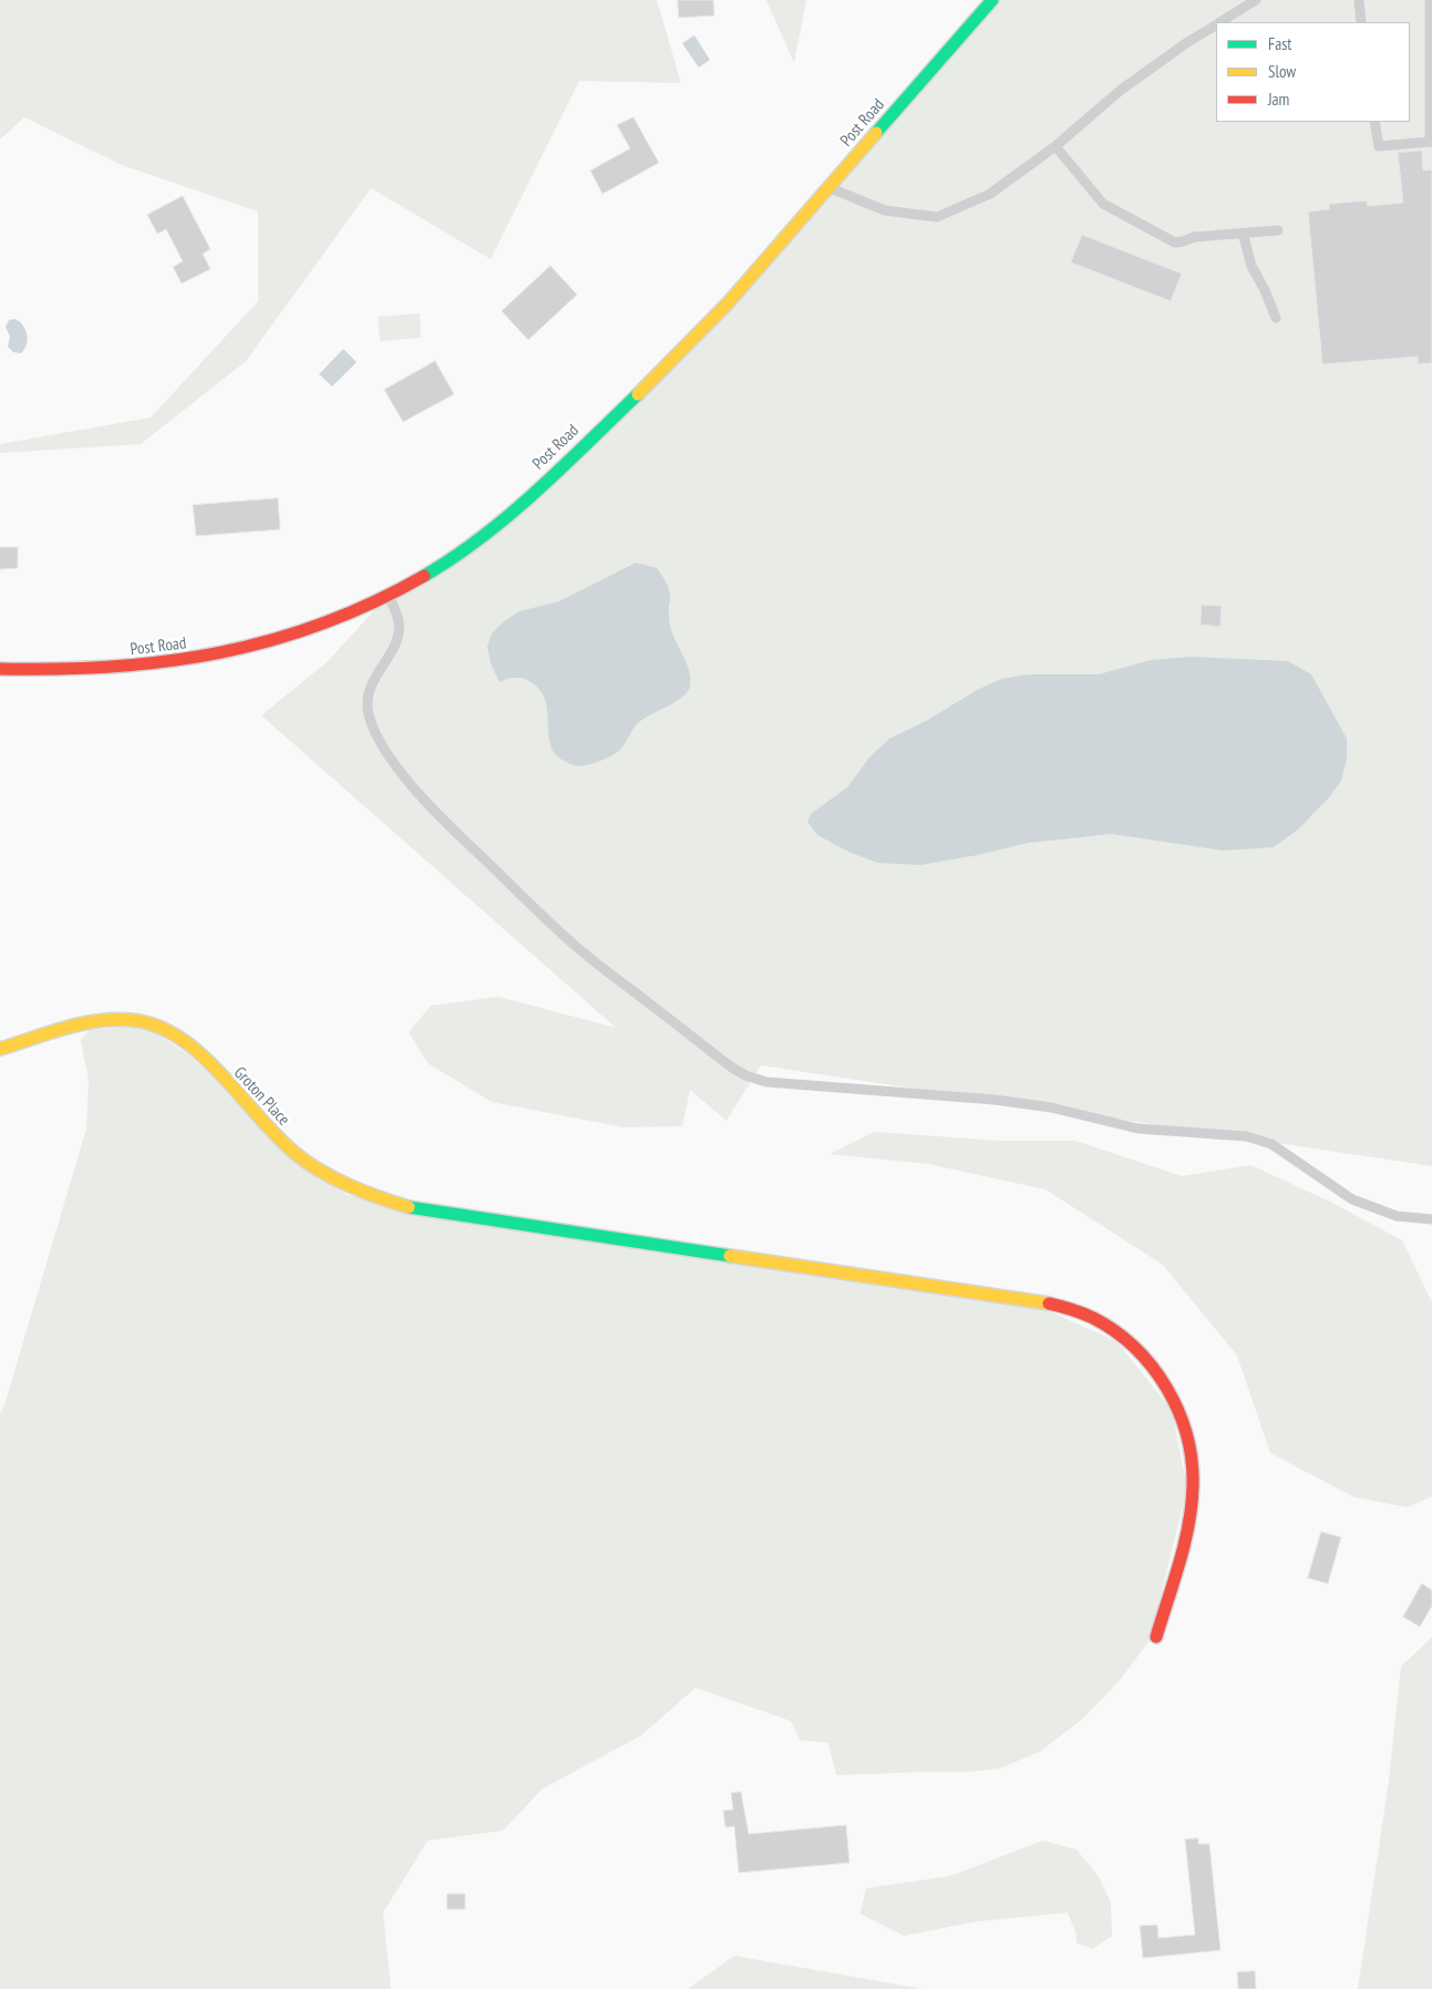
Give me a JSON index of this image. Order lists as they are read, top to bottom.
{
  "streets": {
    "street": ["Post Road", "Groton Place"]
  },
  "legend": ["Fast", "Slow", "Jam"]
}
